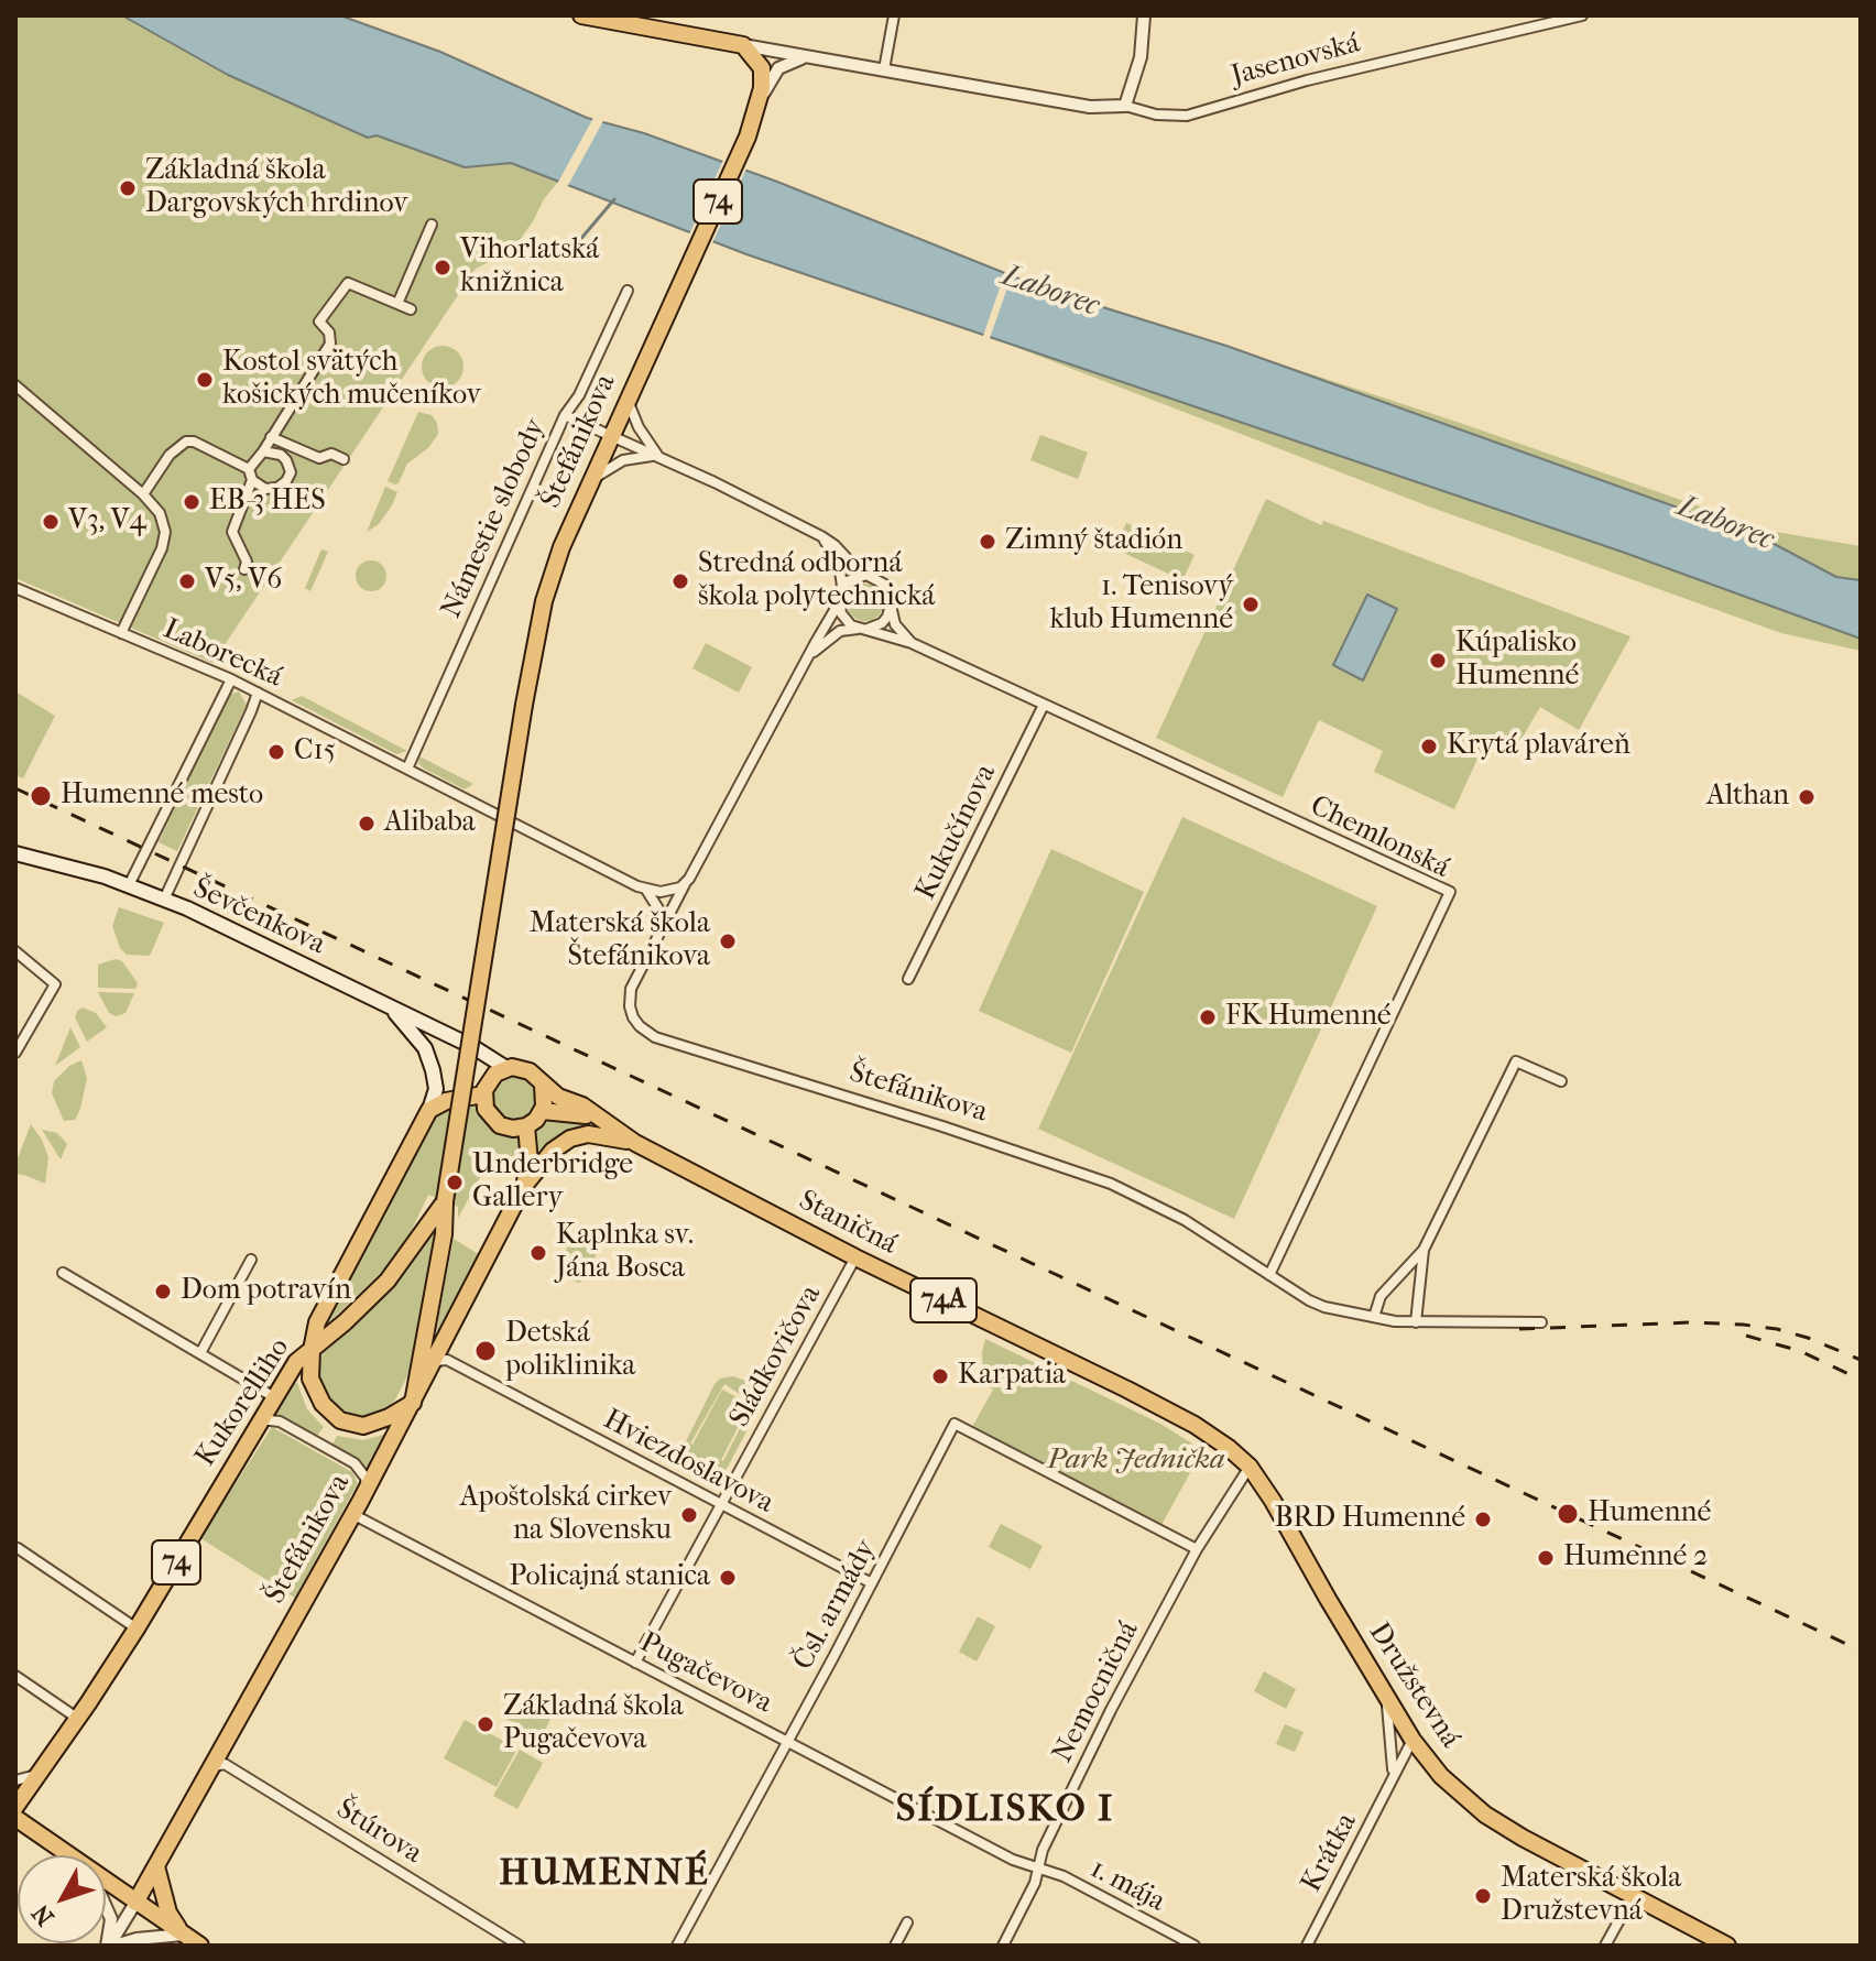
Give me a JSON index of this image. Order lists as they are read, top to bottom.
{
  "streets": {
    "main road": [
      "74",
      "Štefánikova",
      "Ševčenkova",
      "Staničná",
      "74A",
      "Kukorelliho",
      "Družstevná"
    ],
    "street": [
      "Jasenovská",
      "Námestie slobody",
      "Laborecká",
      "Kukučínova",
      "Chemlonská",
      "Sládkovičova",
      "Hviezdoslavova",
      "Čsl. armády",
      "Pugačevova",
      "Nemocničná",
      "Štúrova",
      "Krátka",
      "1. mája"
    ]
  },
  "crossings": [
    ["Jasenovská", "74"],
    ["74", "Štefánikova"],
    ["74", "Kukorelliho"],
    ["Štefánikova", "Chemlonská"],
    ["Štefánikova", "74A"],
    ["Štefánikova", "Hviezdoslavova"],
    ["Štefánikova", "Pugačevova"],
    ["Štefánikova", "Štúrova"],
    ["Námestie slobody", "Laborecká"],
    ["Kukučínova", "Chemlonská"],
    ["Ševčenkova", "74A"],
    ["Staničná", "74A"],
    ["Staničná", "Sládkovičova"],
    ["Staničná", "Družstevná"],
    ["Sládkovičova", "Hviezdoslavova"],
    ["Sládkovičova", "Pugačevova"],
    ["Hviezdoslavova", "Čsl. armády"],
    ["Čsl. armády", "Pugačevova"],
    ["Čsl. armády", "Nemocničná"],
    ["Pugačevova", "Nemocničná"],
    ["Pugačevova", "1. mája"],
    ["Družstevná", "Nemocničná"],
    ["Družstevná", "Krátka"],
    ["Nemocničná", "1. mája"]
  ],
  "districts": ["SÍDLISKO I", "HUMENNÉ"],
  "water": ["Laborec"],
  "parks": ["Park Jednička"],
  "places": [
    "Základná škola Dargovských hrdinov",
    "Vihorlatská knižnica",
    "Kostol svätých košických mučeníkov",
    "EB-3 HES",
    "V3, V4",
    "Zimný štadión",
    "V5, V6",
    "Stredná odborná škola polytechnická",
    "1. Tenisový klub Humenné",
    "Kúpalisko Humenné",
    "Krytá plaváreň",
    "C15",
    "Humenné mesto",
    "Althan",
    "Alibaba",
    "Materská škola Štefánikova",
    "FK Humenné",
    "Underbridge Gallery",
    "Kaplnka sv. Jána Bosca",
    "Dom potravín",
    "Detská poliklinika",
    "Karpatia",
    "Humenné",
    "Apoštolská cirkev na Slovensku",
    "BRD Humenné",
    "Humenné 2",
    "Policajná stanica",
    "Základná škola Pugačevova",
    "Materská škola Družstevná"
  ],
  "north": "bottom left"
}
